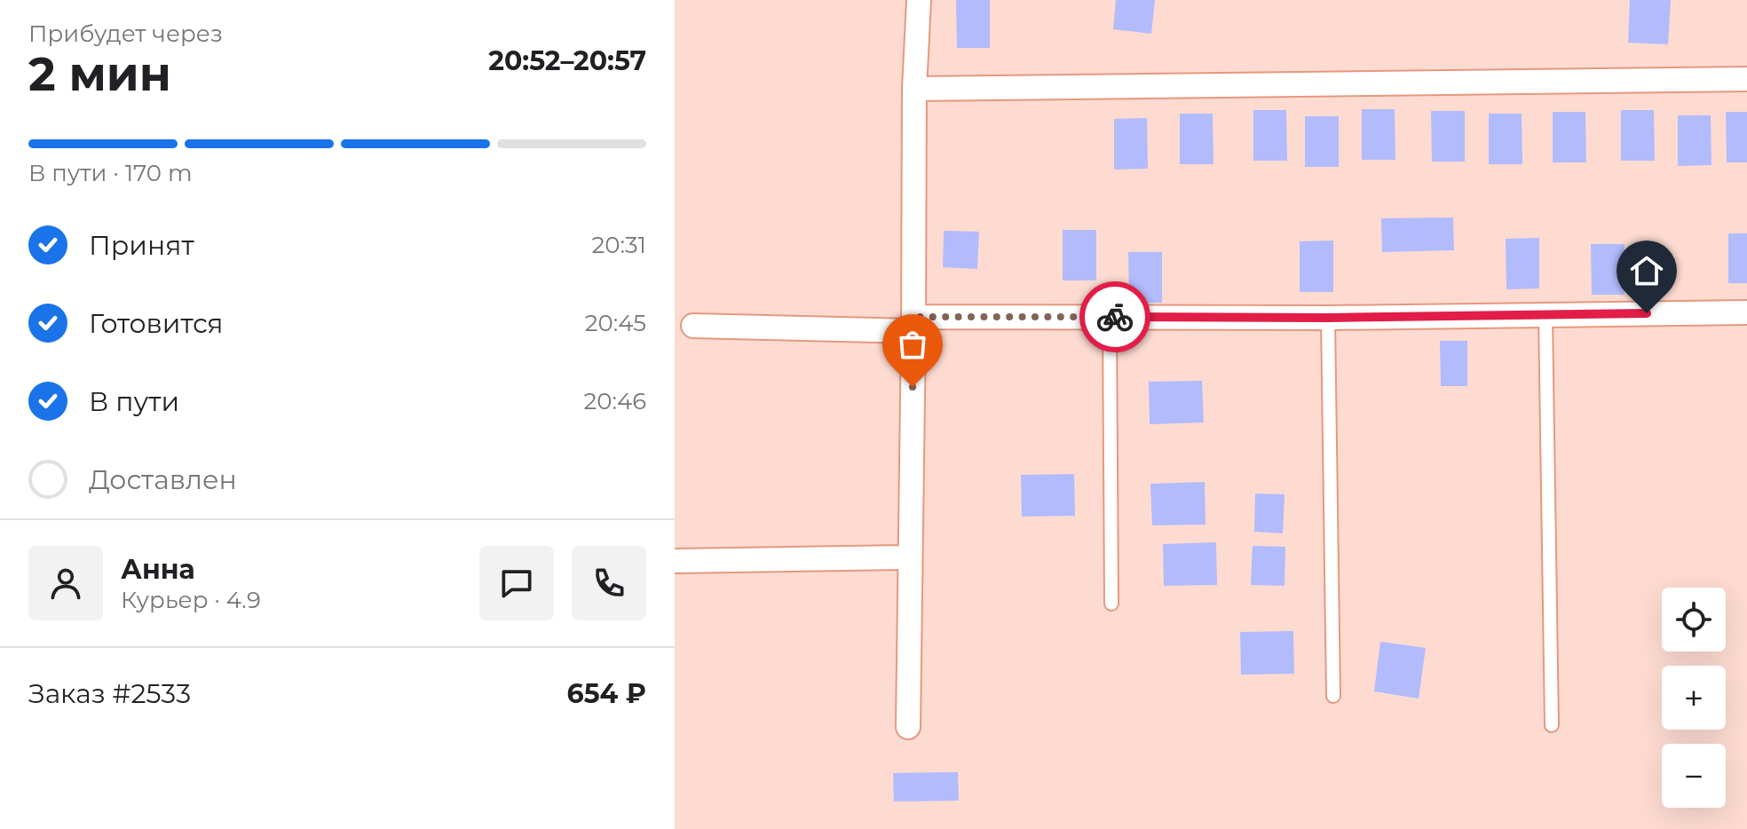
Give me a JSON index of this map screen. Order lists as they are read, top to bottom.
{
  "page": {
    "heading": ["2 мин", "Прибудет через", "20:52–20:57"],
    "panel": [
      "Анна",
      "Курьер · 4.9",
      "Заказ #2533",
      "654 ₽"
    ],
    "bar": "В пути · 170 m",
    "list": [
      ["Принят", "20:31"],
      ["Готовится", "20:45"],
      ["В пути", "20:46"],
      "Доставлен"
    ],
    "map_buttons": ["+", "−"]
  }
}
